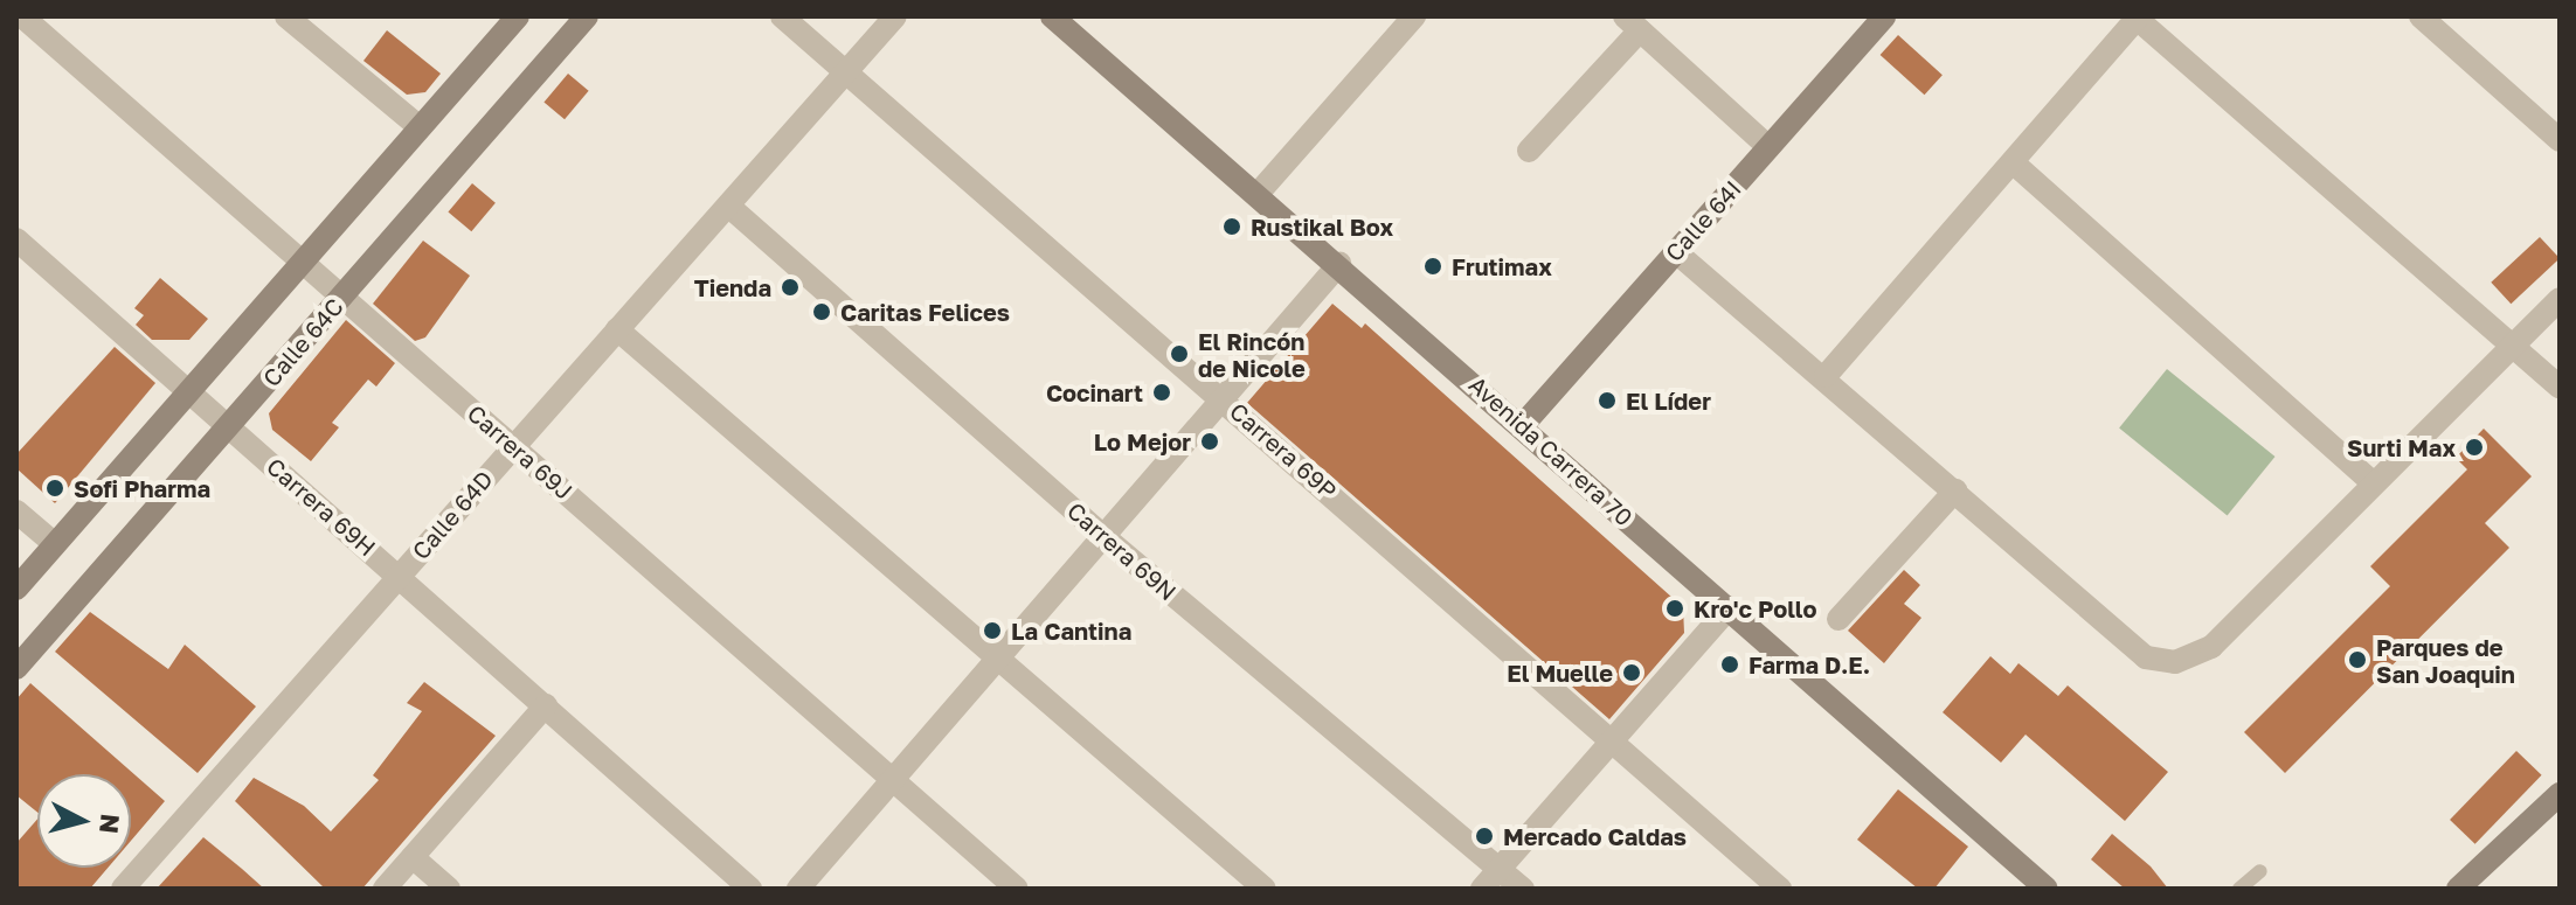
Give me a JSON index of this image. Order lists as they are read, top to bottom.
{
  "streets": {
    "street": [
      "Calle 64I",
      "Calle 64C",
      "Carrera 69P",
      "Avenida Carrera 70",
      "Carrera 69J",
      "Carrera 69H",
      "Calle 64D",
      "Carrera 69N"
    ]
  },
  "crossings": [
    ["Calle 64I", "Avenida Carrera 70"],
    ["Calle 64C", "Carrera 69J"],
    ["Calle 64C", "Carrera 69H"],
    ["Carrera 69P", "Calle 64D"],
    ["Carrera 69J", "Calle 64D"],
    ["Carrera 69H", "Calle 64D"],
    ["Calle 64D", "Carrera 69N"]
  ],
  "places": [
    "Rustikal Box",
    "Frutimax",
    "Tienda",
    "Caritas Felices",
    "El Rincón de Nicole",
    "Cocinart",
    "El Líder",
    "Lo Mejor",
    "Surti Max",
    "Sofi Pharma",
    "Kro'c Pollo",
    "La Cantina",
    "Parques de San Joaquin",
    "Farma D.E.",
    "El Muelle",
    "Mercado Caldas"
  ],
  "north": "right"
}
